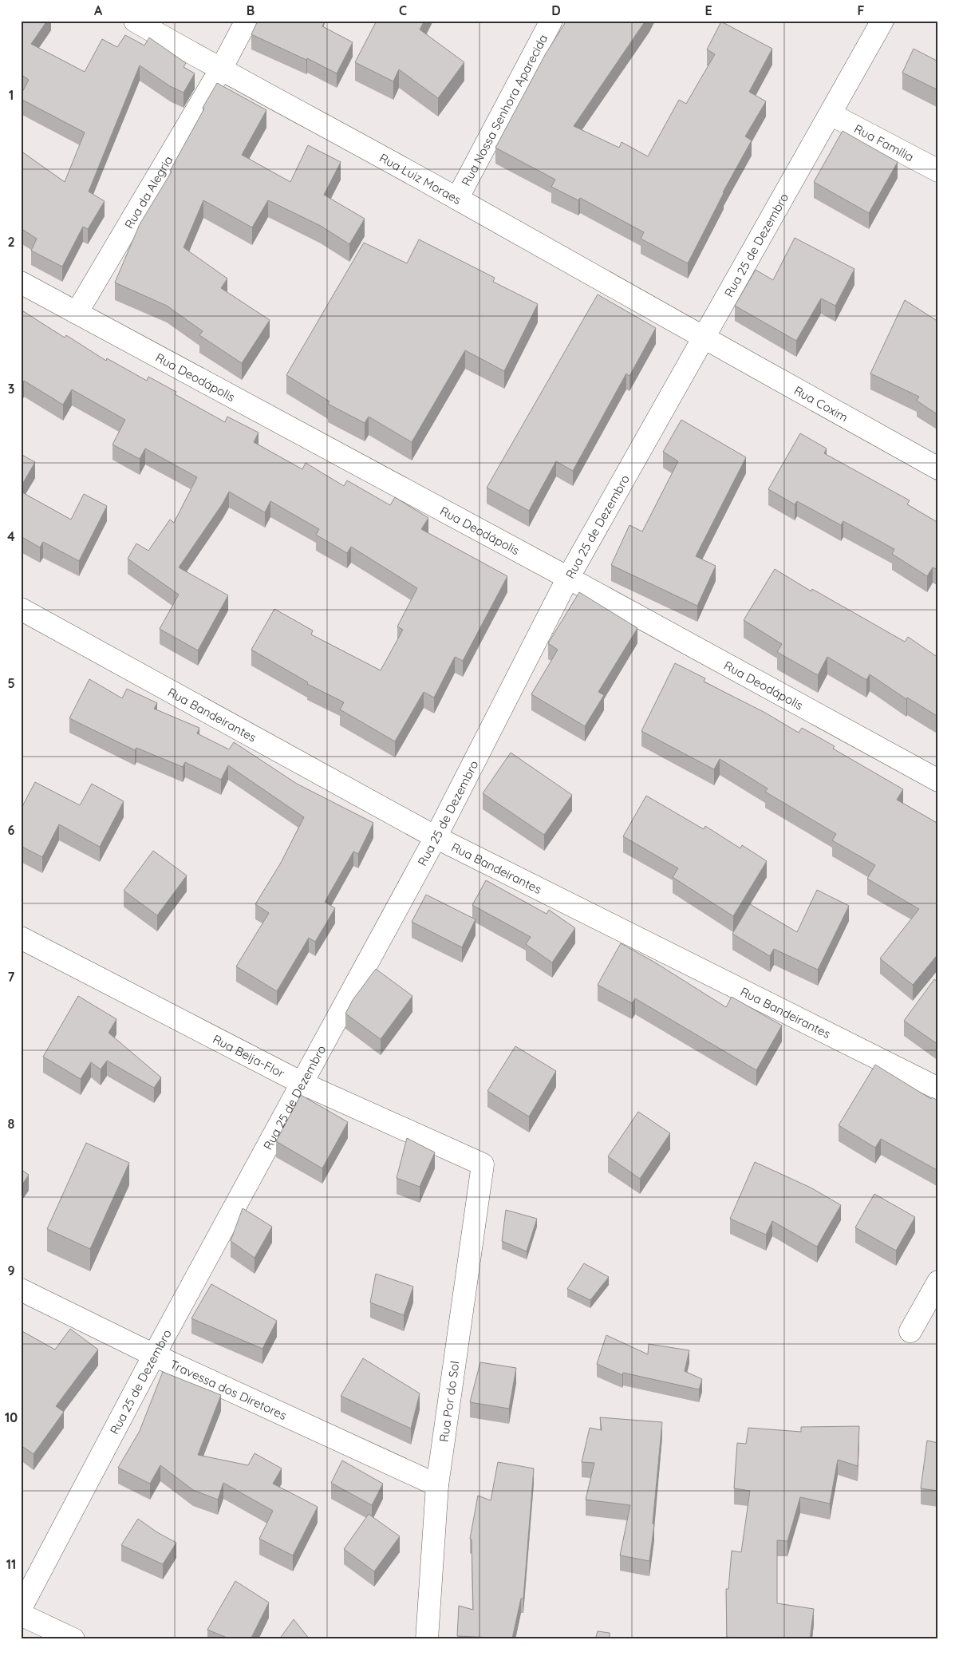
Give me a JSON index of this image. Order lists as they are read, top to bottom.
{
  "streets": {
    "street": [
      "Rua Nossa Senhora Aparecida",
      "Rua Família",
      "Rua Luiz Moraes",
      "Rua da Alegria",
      "Rua 25 de Dezembro",
      "Rua Deodápolis",
      "Rua Coxim",
      "Rua Bandeirantes",
      "Rua Beija-Flor",
      "Travessa dos Diretores",
      "Rua Por do Sol"
    ]
  },
  "crossings": [
    ["Rua Nossa Senhora Aparecida", "Rua Luiz Moraes"],
    ["Rua Família", "Rua 25 de Dezembro"],
    ["Rua Luiz Moraes", "Rua da Alegria"],
    ["Rua Luiz Moraes", "Rua 25 de Dezembro"],
    ["Rua Luiz Moraes", "Rua Coxim"],
    ["Rua da Alegria", "Rua Deodápolis"],
    ["Rua 25 de Dezembro", "Rua Deodápolis"],
    ["Rua 25 de Dezembro", "Rua Coxim"],
    ["Rua 25 de Dezembro", "Rua Bandeirantes"],
    ["Rua 25 de Dezembro", "Rua Beija-Flor"],
    ["Rua 25 de Dezembro", "Travessa dos Diretores"],
    ["Rua Beija-Flor", "Rua Por do Sol"],
    ["Travessa dos Diretores", "Rua Por do Sol"]
  ],
  "grid": {
    "columns": [
      "A",
      "B",
      "C",
      "D",
      "E",
      "F"
    ],
    "rows": [
      "1",
      "2",
      "3",
      "4",
      "5",
      "6",
      "7",
      "8",
      "9",
      "10",
      "11"
    ]
  }
}
